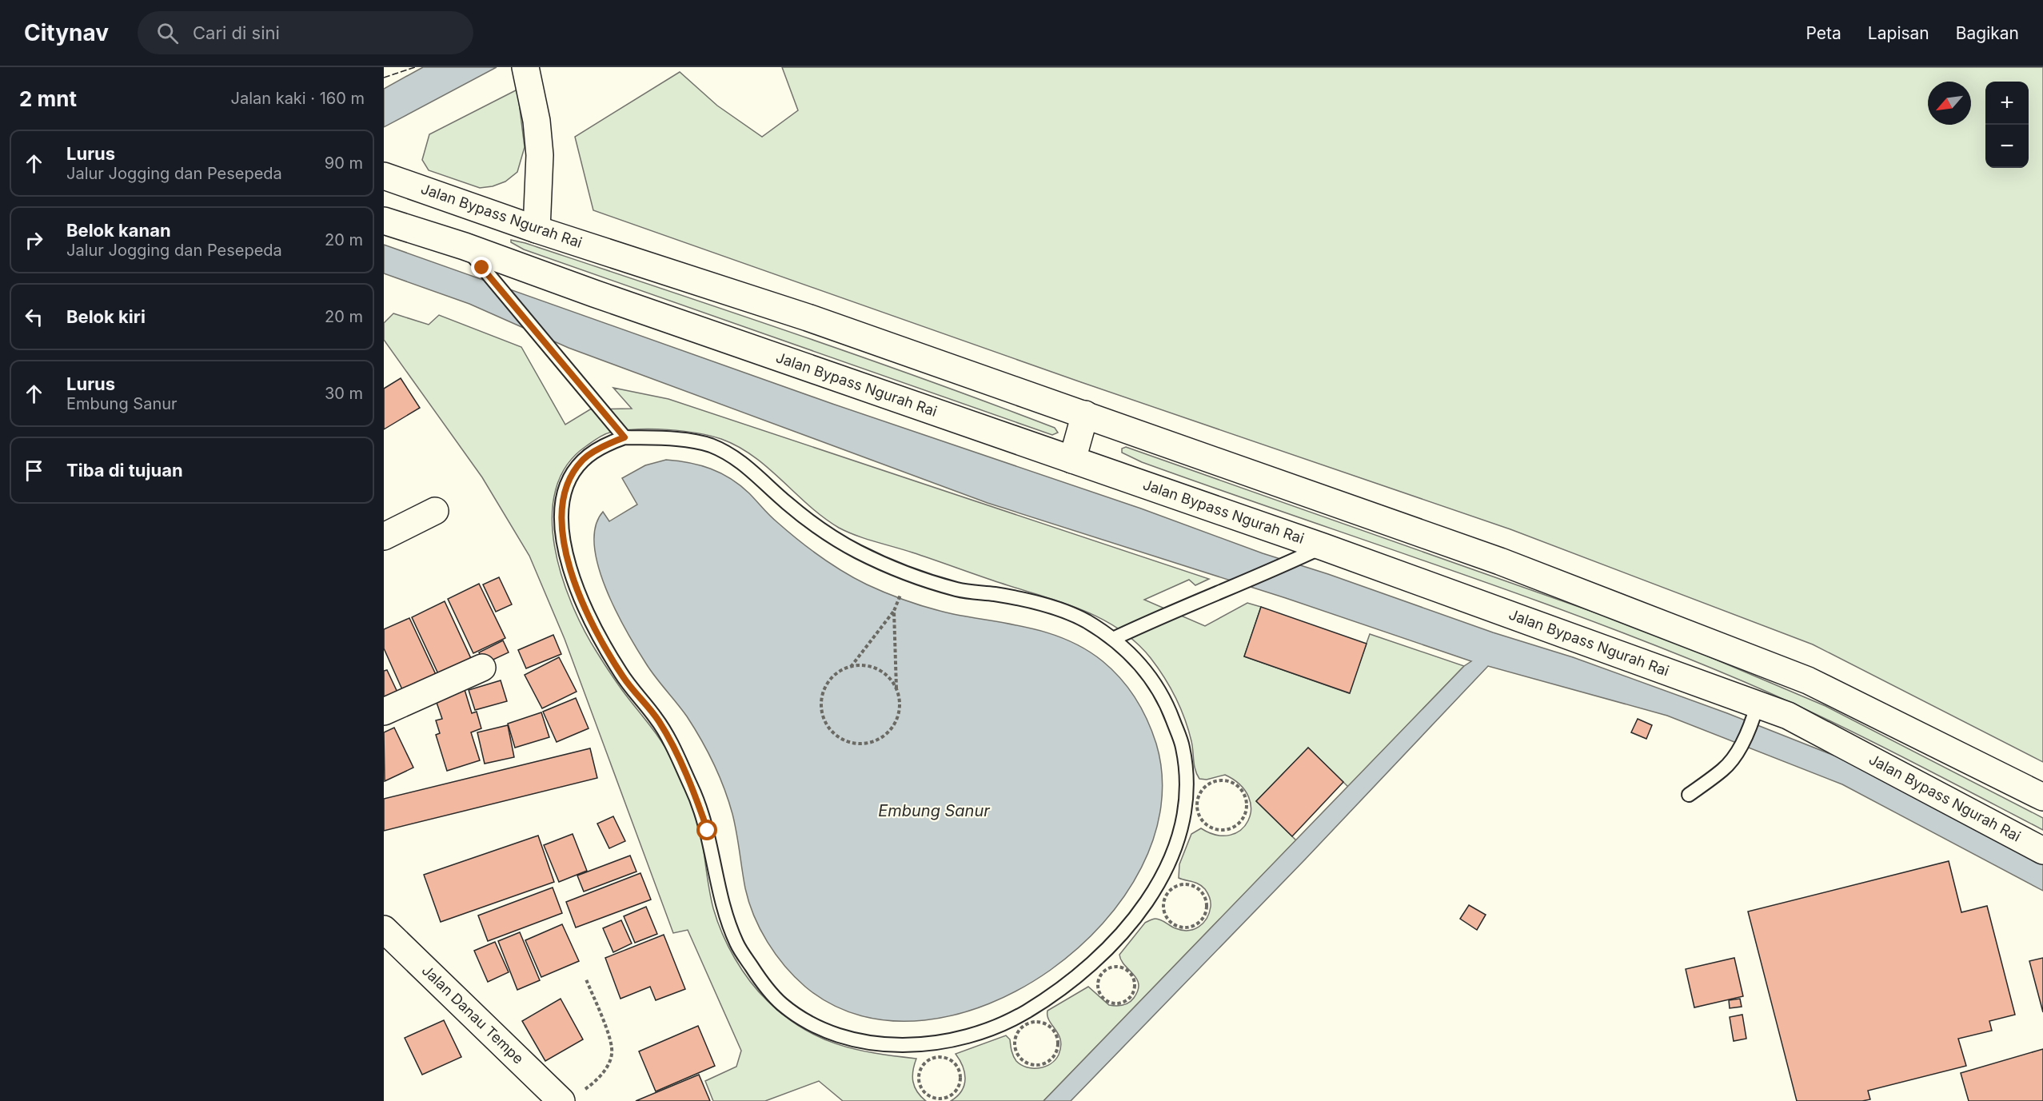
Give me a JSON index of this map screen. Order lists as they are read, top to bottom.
{
  "streets": {
    "main road": ["Jalan Bypass Ngurah Rai", "Jalan Danau Tempe"]
  },
  "water": ["Embung Sanur"],
  "north": "bottom left",
  "page": {
    "header": "Citynav",
    "search": "Cari di sini",
    "nav": ["Peta", "Lapisan", "Bagikan"],
    "heading": ["2 mnt", "Jalan kaki · 160 m"],
    "map_buttons": ["+", "−"],
    "list": [
      ["Lurus", "Jalur Jogging dan Pesepeda", "90 m"],
      ["Belok kanan", "Jalur Jogging dan Pesepeda", "20 m"],
      ["Belok kiri", "20 m"],
      ["Lurus", "Embung Sanur", "30 m"],
      "Tiba di tujuan"
    ]
  }
}
